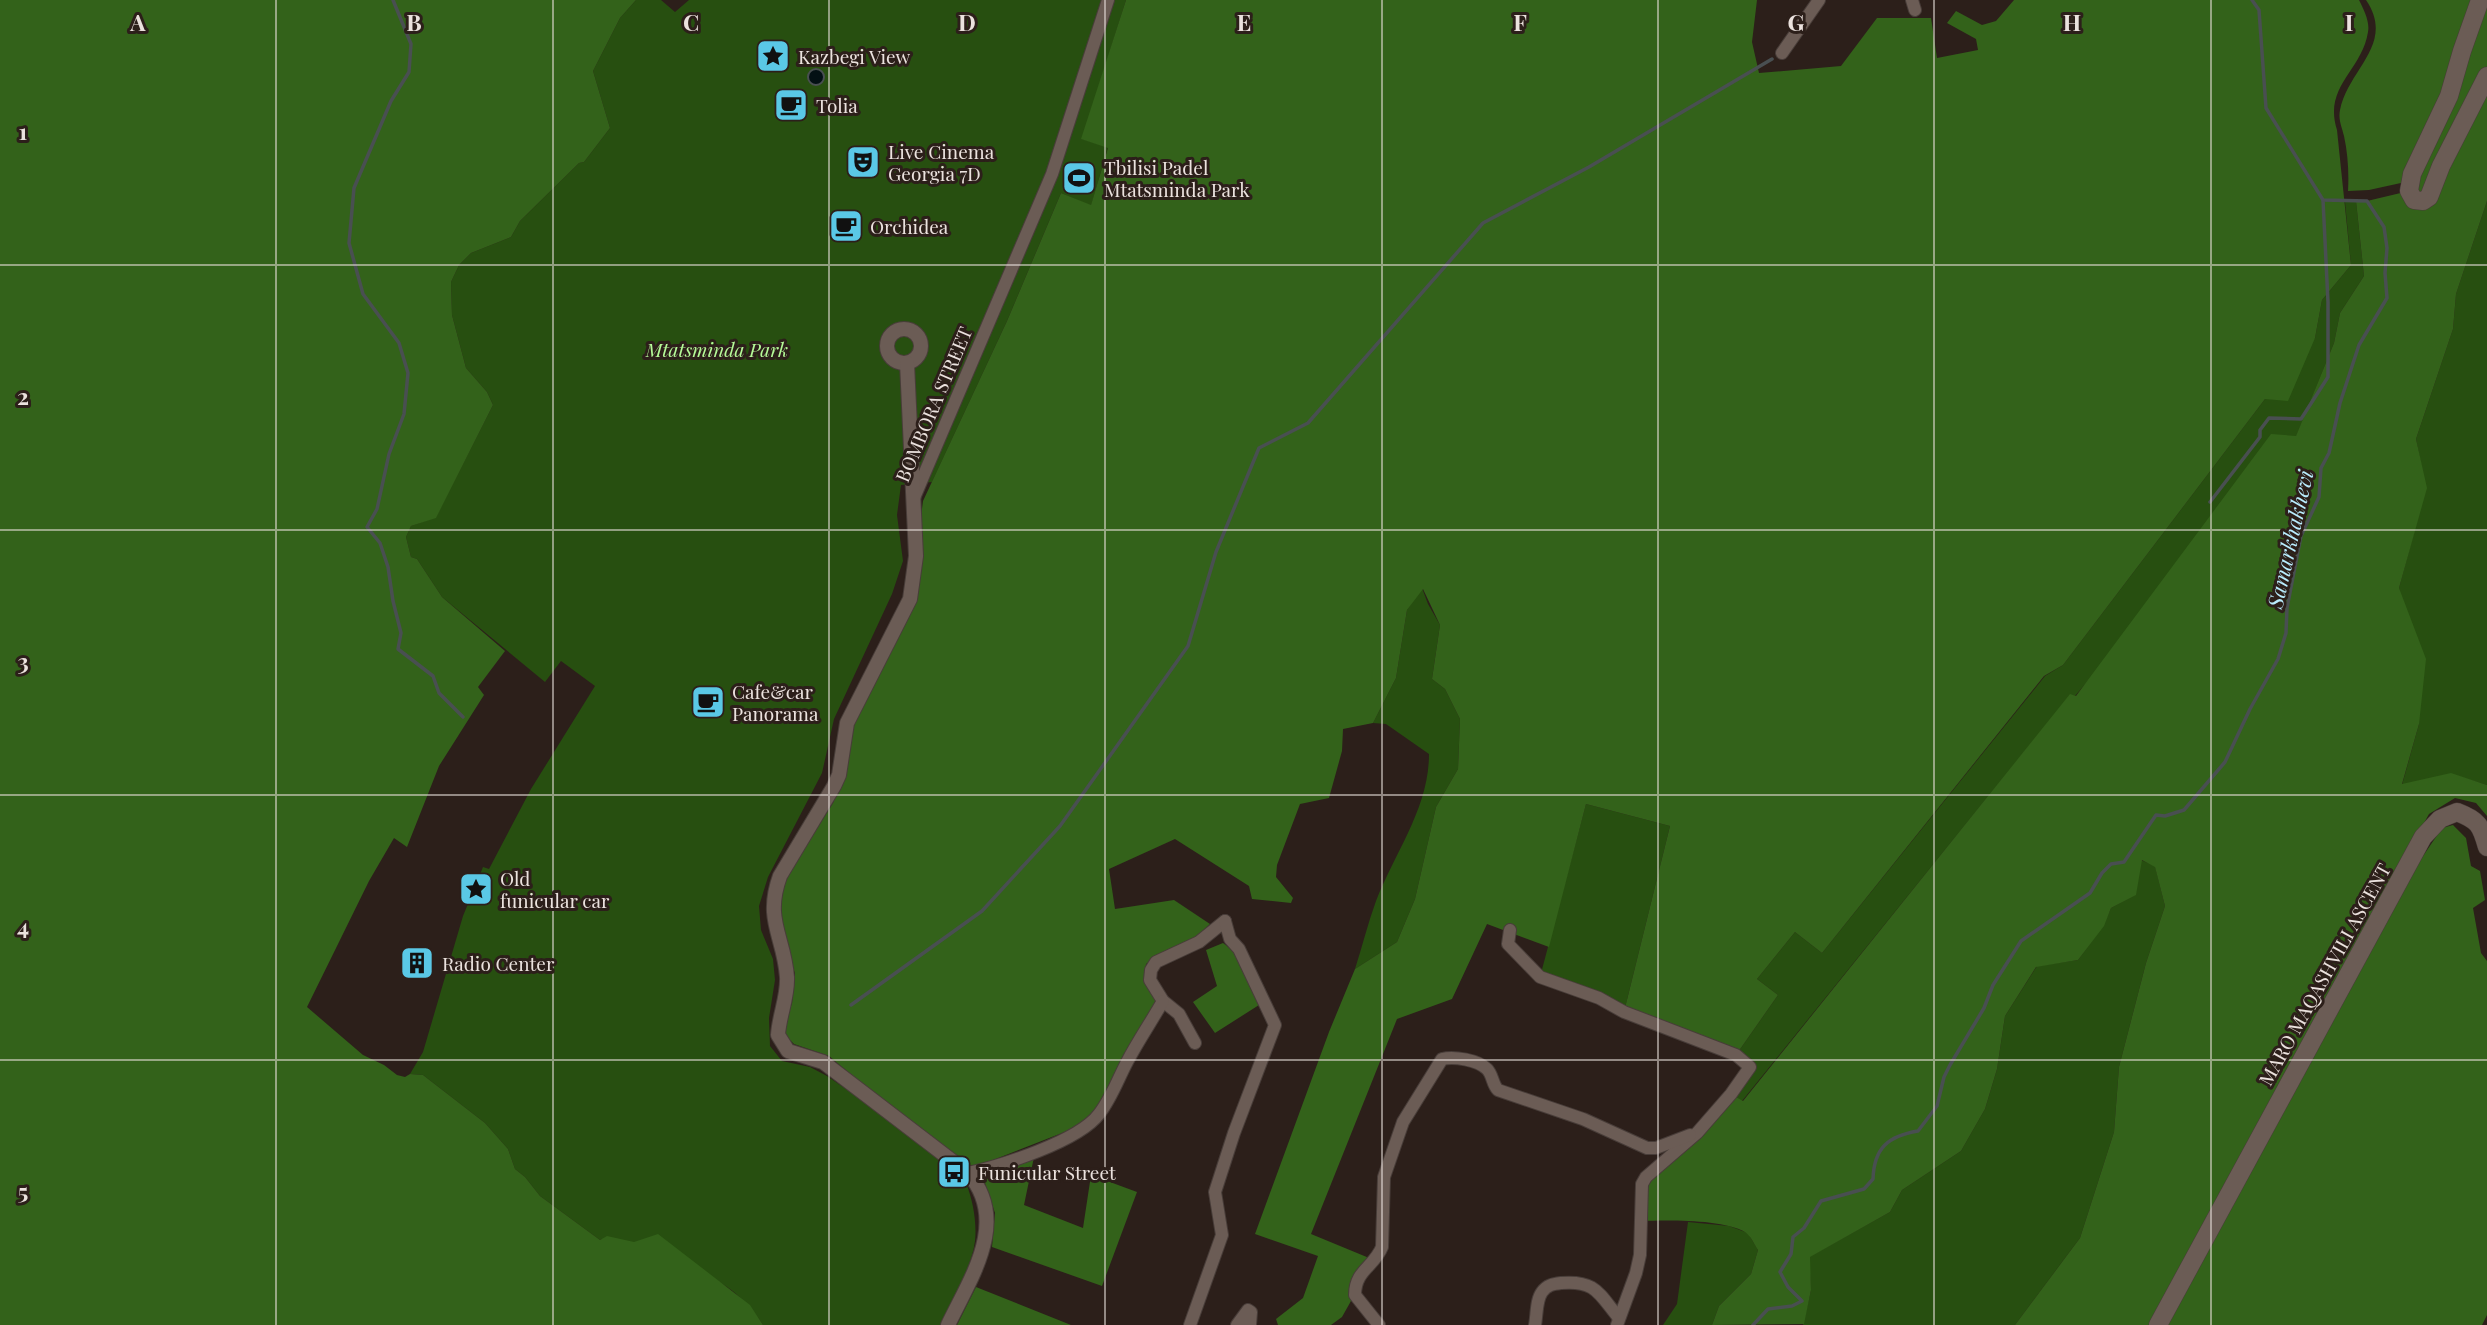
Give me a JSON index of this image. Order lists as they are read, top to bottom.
{
  "streets": {
    "main road": ["MARO MAQASHVILI ASCENT"],
    "street": ["BOMBORA STREET"]
  },
  "water": ["Samarkhakhevi"],
  "parks": ["Mtatsminda Park"],
  "places": {
    "place": ["Kazbegi View", "Old funicular car"],
    "cafe": ["Tolia", "Orchidea", "Cafe&car Panorama"],
    "theatre": ["Live Cinema Georgia 7D"],
    "sports": ["Tbilisi Padel Mtatsminda Park"],
    "building": ["Radio Center"],
    "bus stop": ["Funicular Street"]
  },
  "grid": {
    "columns": [
      "A",
      "B",
      "C",
      "D",
      "E",
      "F",
      "G",
      "H",
      "I"
    ],
    "rows": [
      "1",
      "2",
      "3",
      "4",
      "5"
    ]
  }
}
